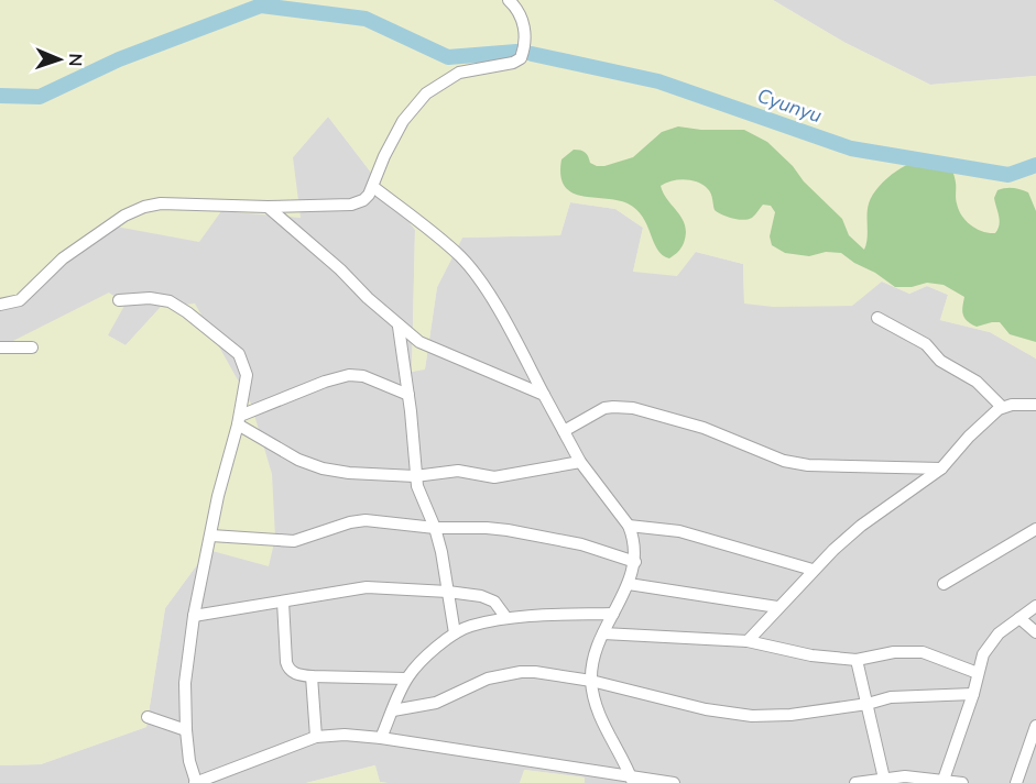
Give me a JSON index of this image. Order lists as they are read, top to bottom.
{
  "water": ["Cyunyu"],
  "north": "right"
}
